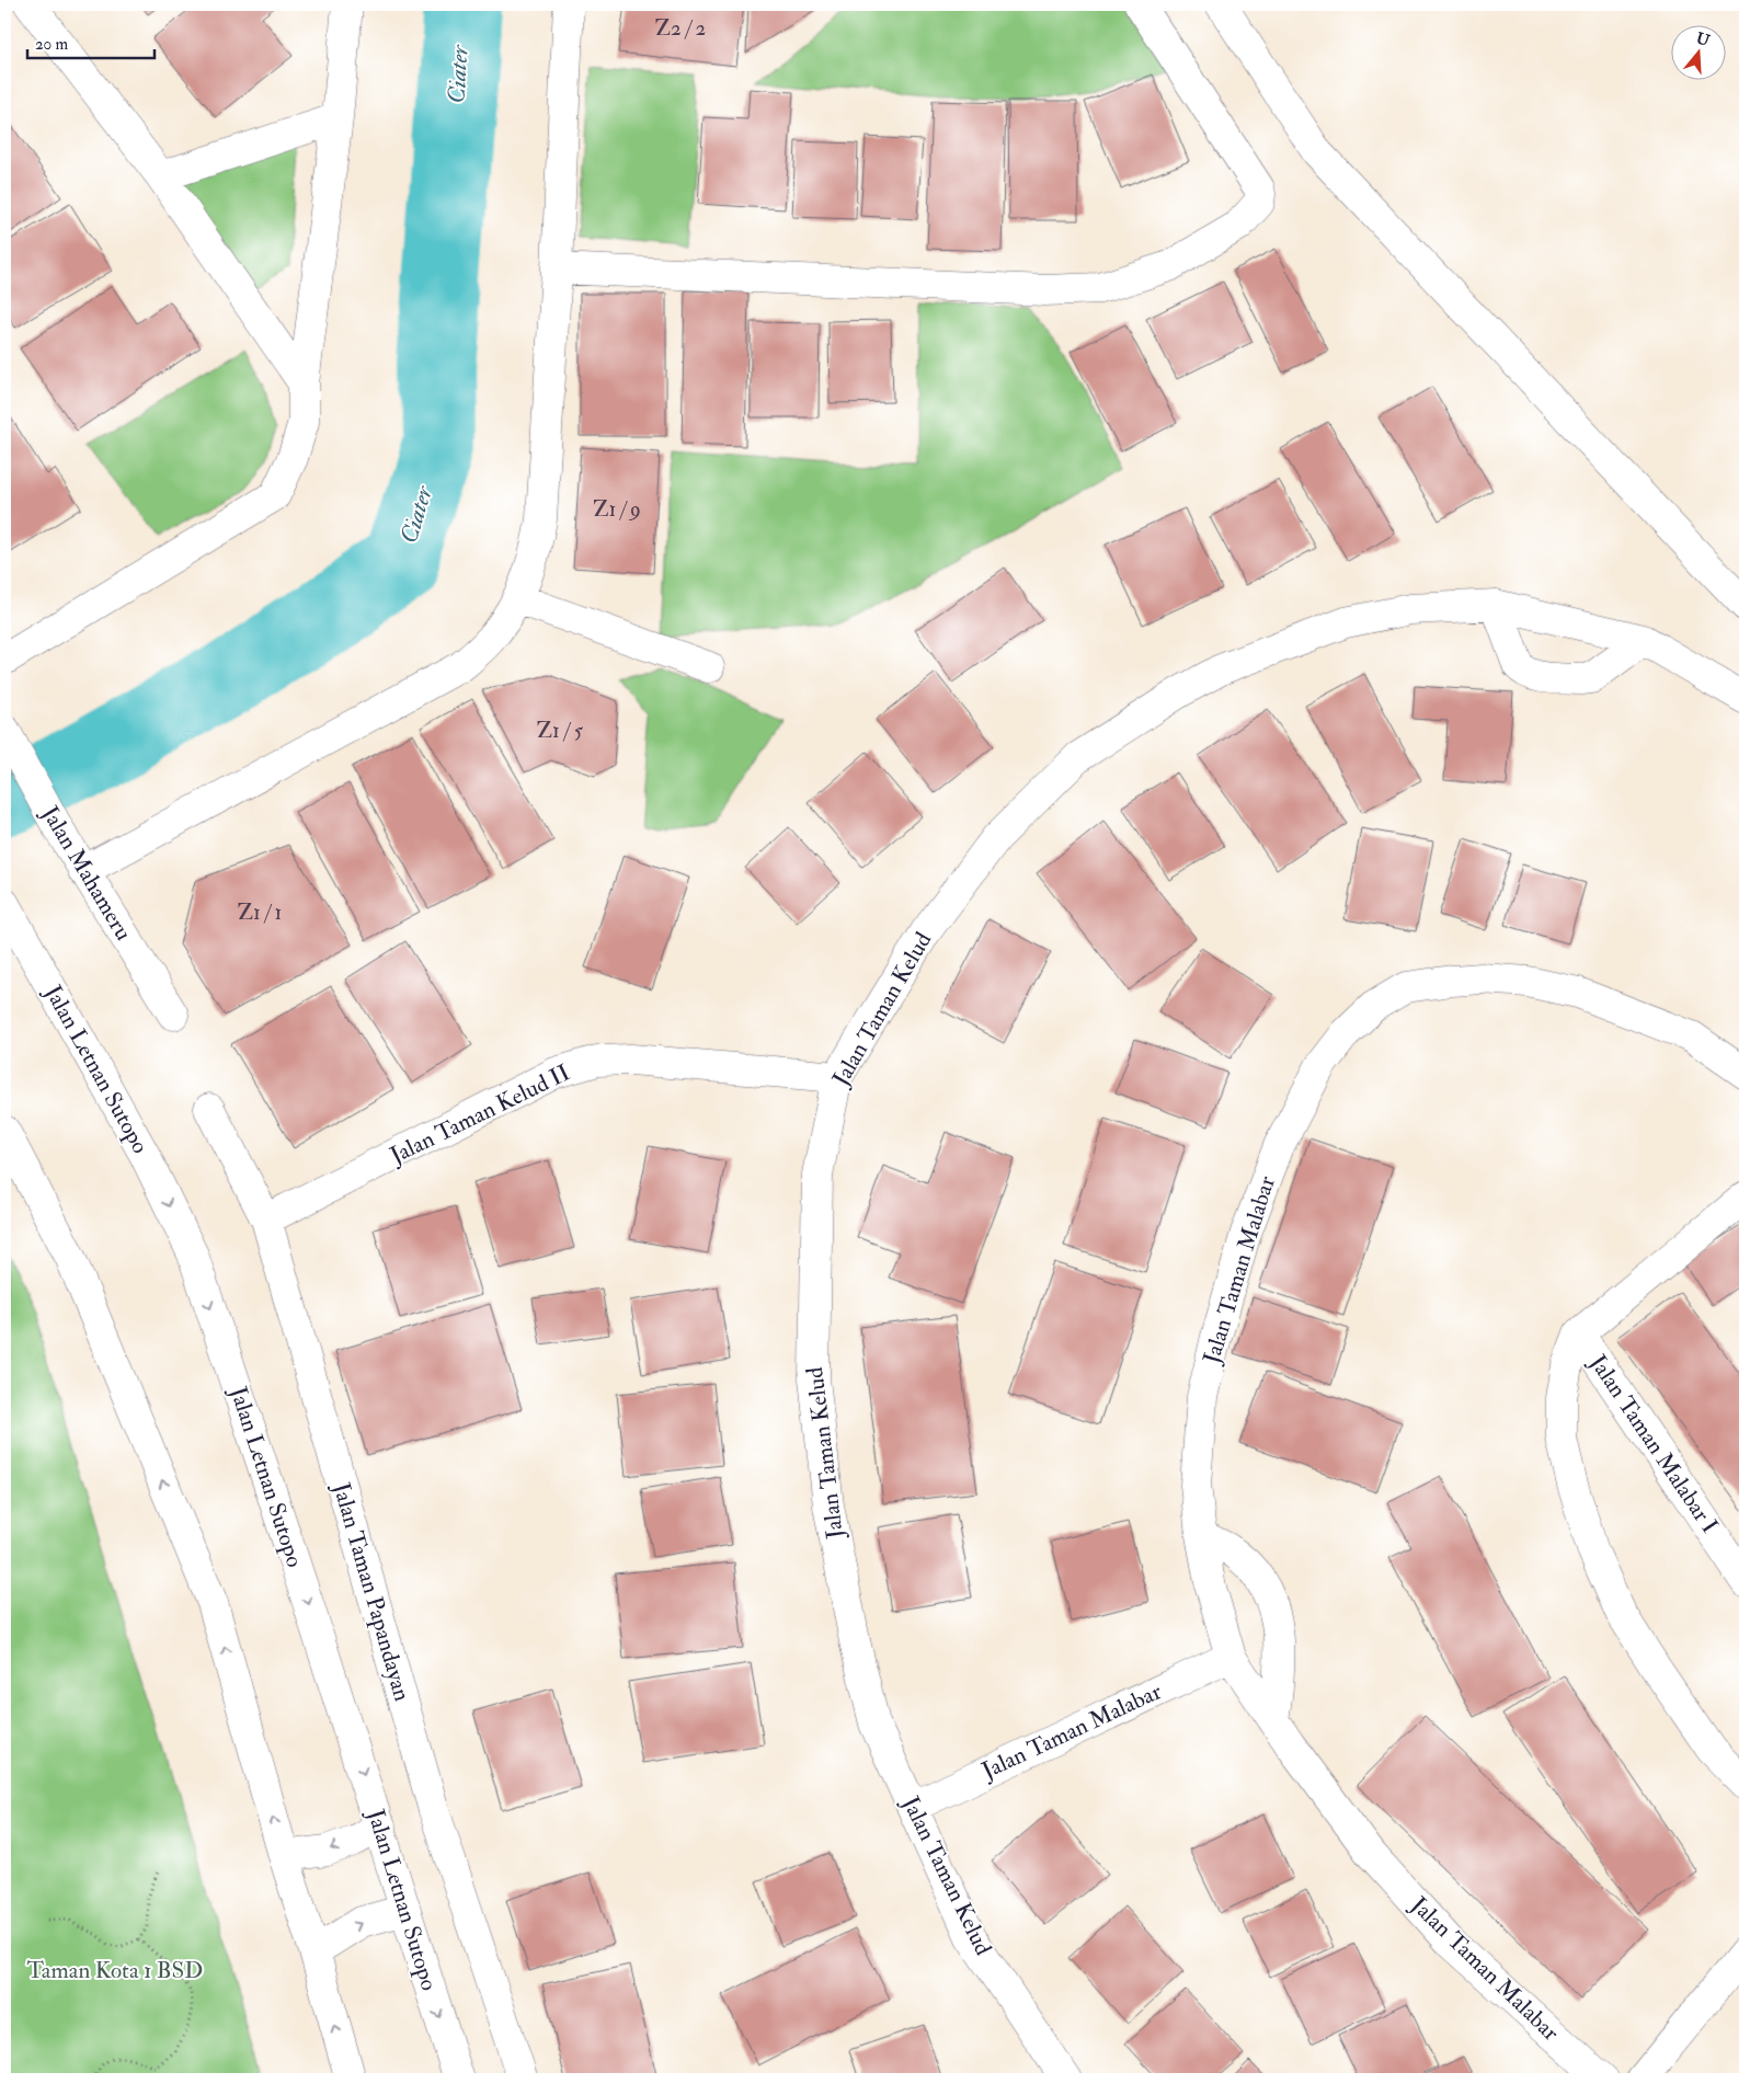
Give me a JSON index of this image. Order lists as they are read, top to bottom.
{
  "streets": {
    "street": [
      "Jalan Mahameru",
      "Jalan Taman Kelud",
      "Jalan Letnan Sutopo",
      "Jalan Taman Kelud II",
      "Jalan Taman Malabar",
      "Jalan Taman Malabar I",
      "Jalan Taman Papandayan"
    ]
  },
  "crossings": [
    ["Jalan Taman Kelud", "Jalan Taman Kelud II"],
    ["Jalan Taman Kelud", "Jalan Taman Malabar"],
    ["Jalan Taman Kelud II", "Jalan Taman Papandayan"]
  ],
  "water": ["Ciater"],
  "parks": ["Taman Kota 1 BSD"],
  "house_numbers": [
    "Z2 / 2",
    "Z1 / 9",
    "Z1 / 5",
    "Z1 / 1"
  ],
  "scale_bar": "20 m",
  "north": "top"
}
